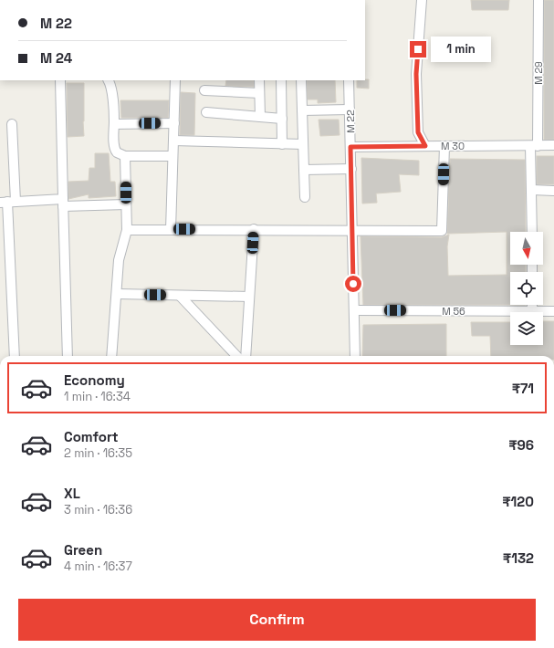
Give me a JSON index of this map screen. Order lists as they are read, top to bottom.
{
  "streets": {
    "street": [
      "M 29",
      "M 22",
      "M 30",
      "M 56"
    ]
  },
  "crossings": [
    ["M 29", "M 30"],
    ["M 22", "M 30"],
    ["M 22", "M 56"]
  ],
  "north": "bottom",
  "page": {
    "banner": ["M 22", "M 24"],
    "bubble": "1 min",
    "list": [
      {
        "name": "Economy",
        "note": "1 min · 16:34",
        "value": "₹71"
      },
      {
        "name": "Comfort",
        "note": "2 min · 16:35",
        "value": "₹96"
      },
      {
        "name": "XL",
        "note": "3 min · 16:36",
        "value": "₹120"
      },
      {
        "name": "Green",
        "note": "4 min · 16:37",
        "value": "₹132"
      }
    ],
    "buttons": "Confirm"
  }
}
